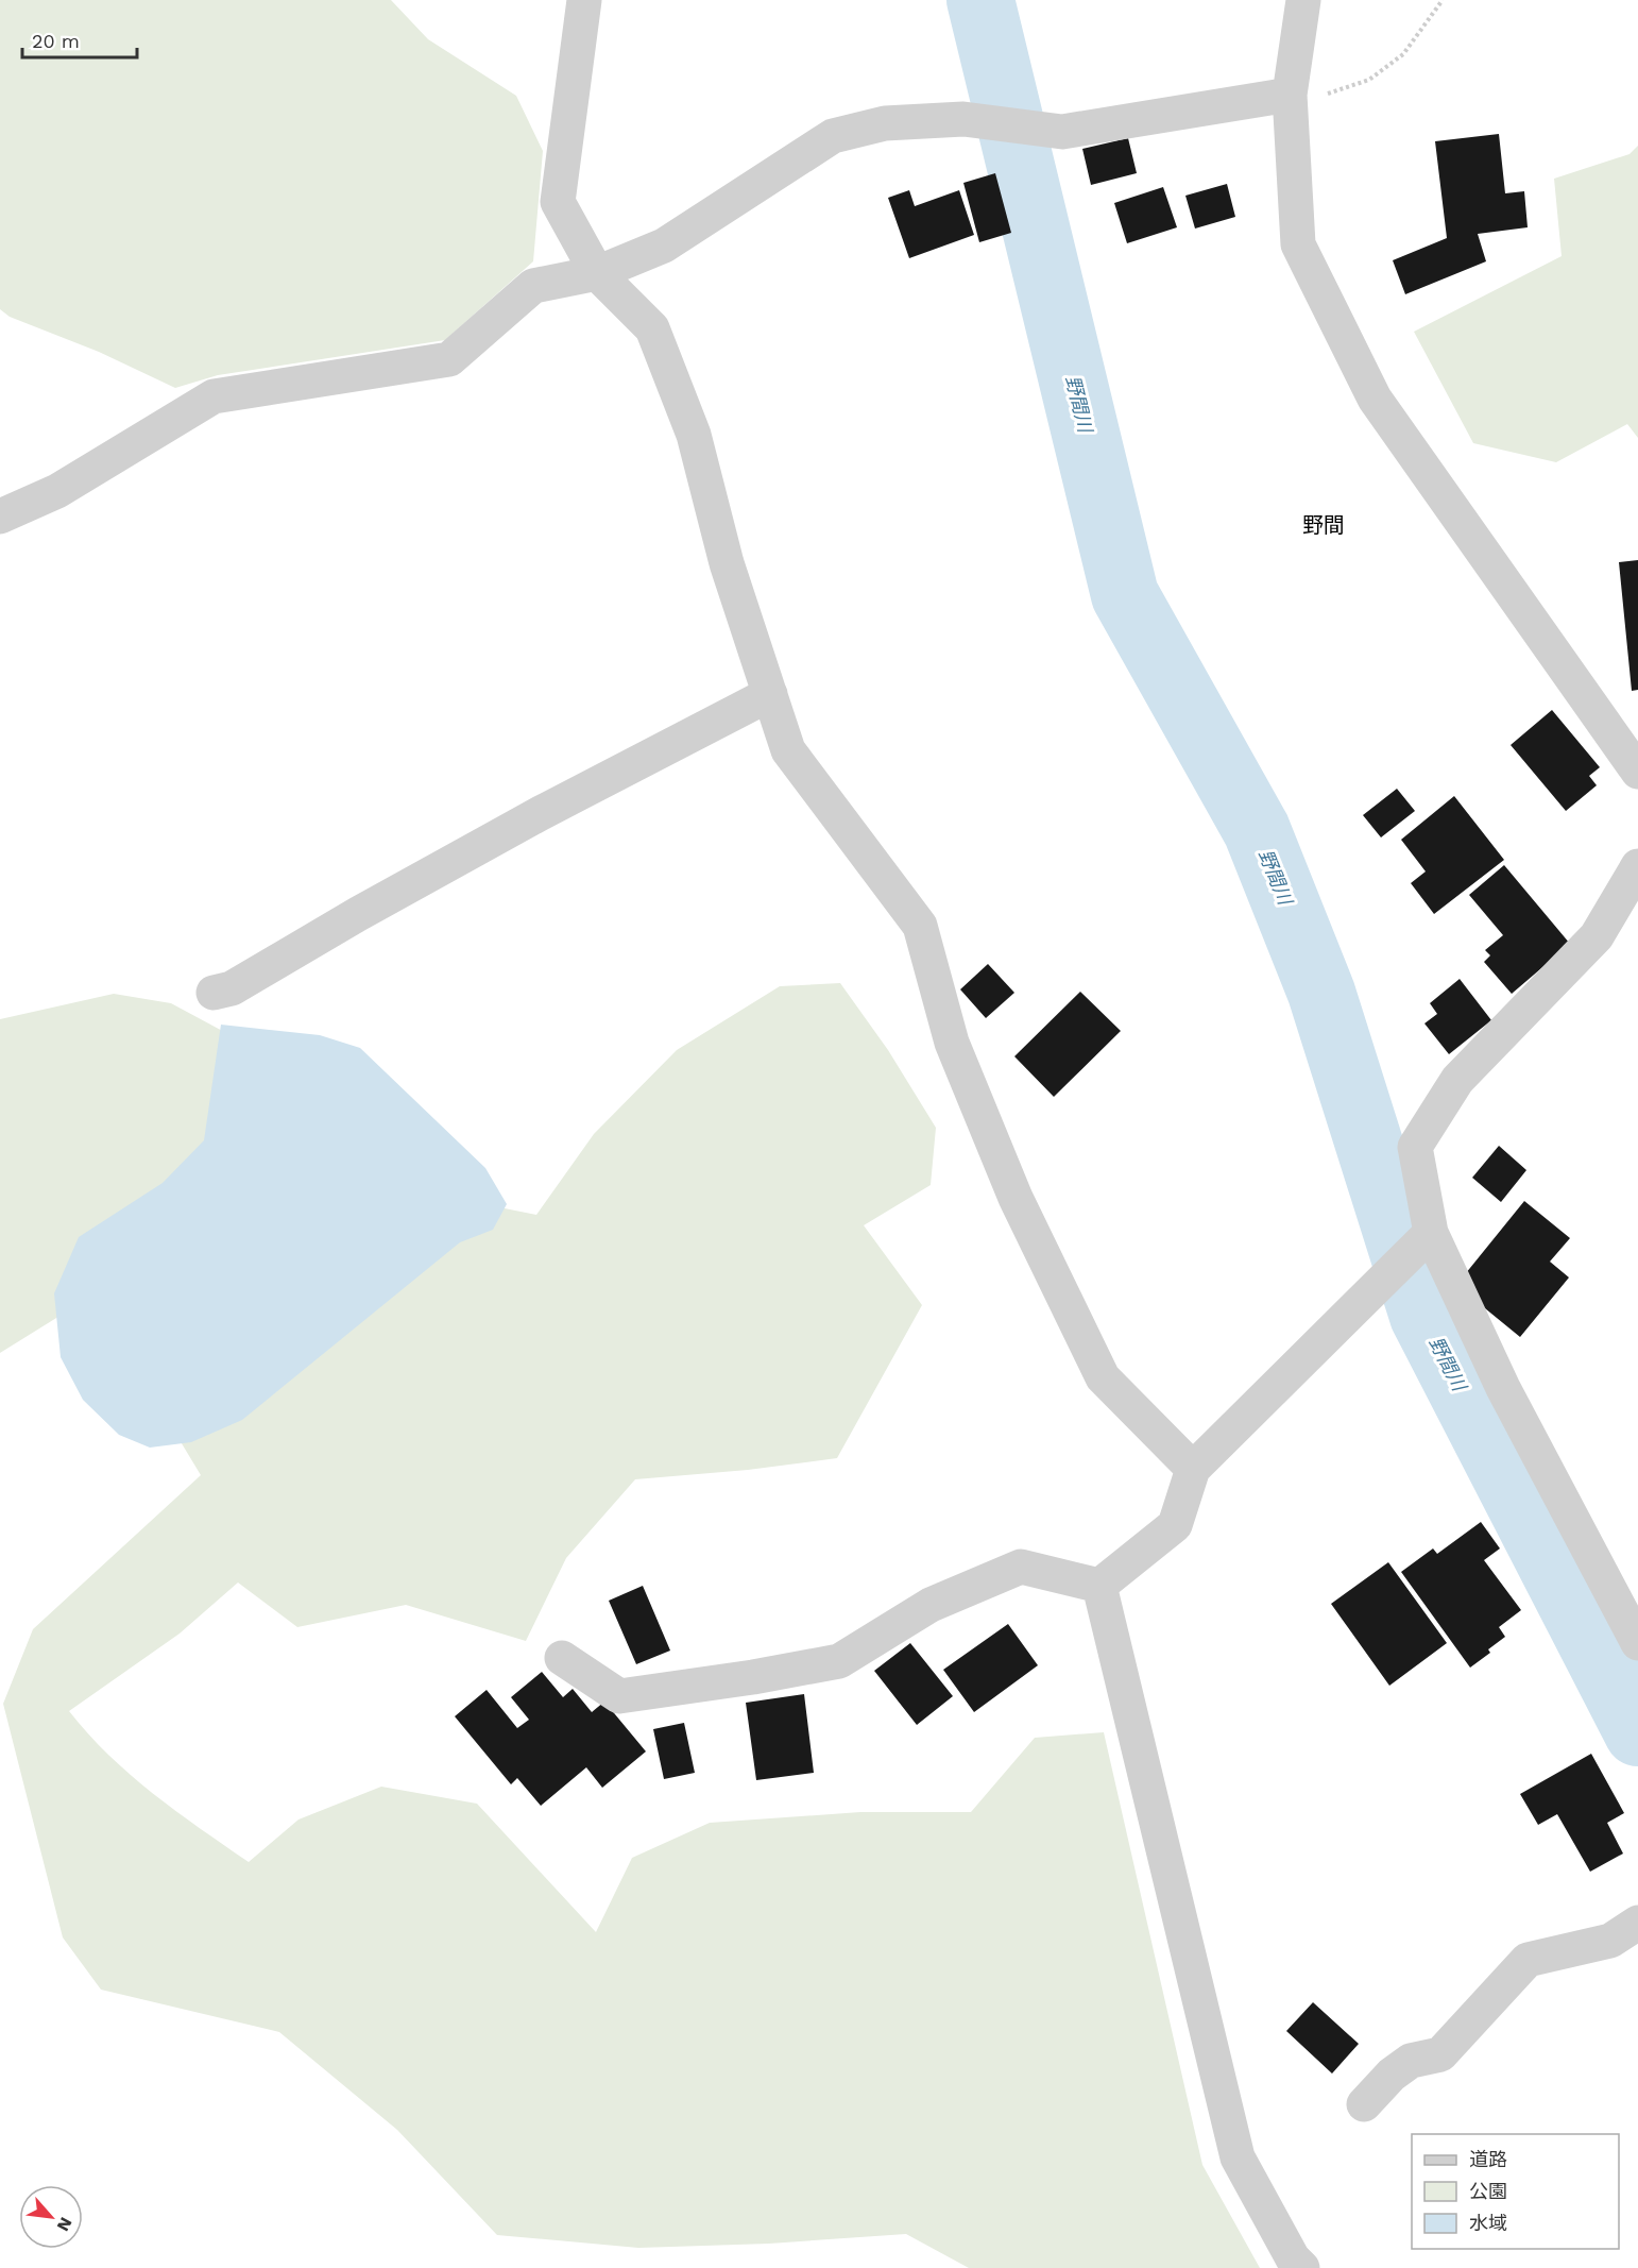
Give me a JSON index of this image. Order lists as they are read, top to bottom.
{
  "districts": ["野間"],
  "water": ["野間川"],
  "legend": ["道路", "公園", "水域"],
  "scale_bar": "20 m",
  "north": "bottom right"
}
